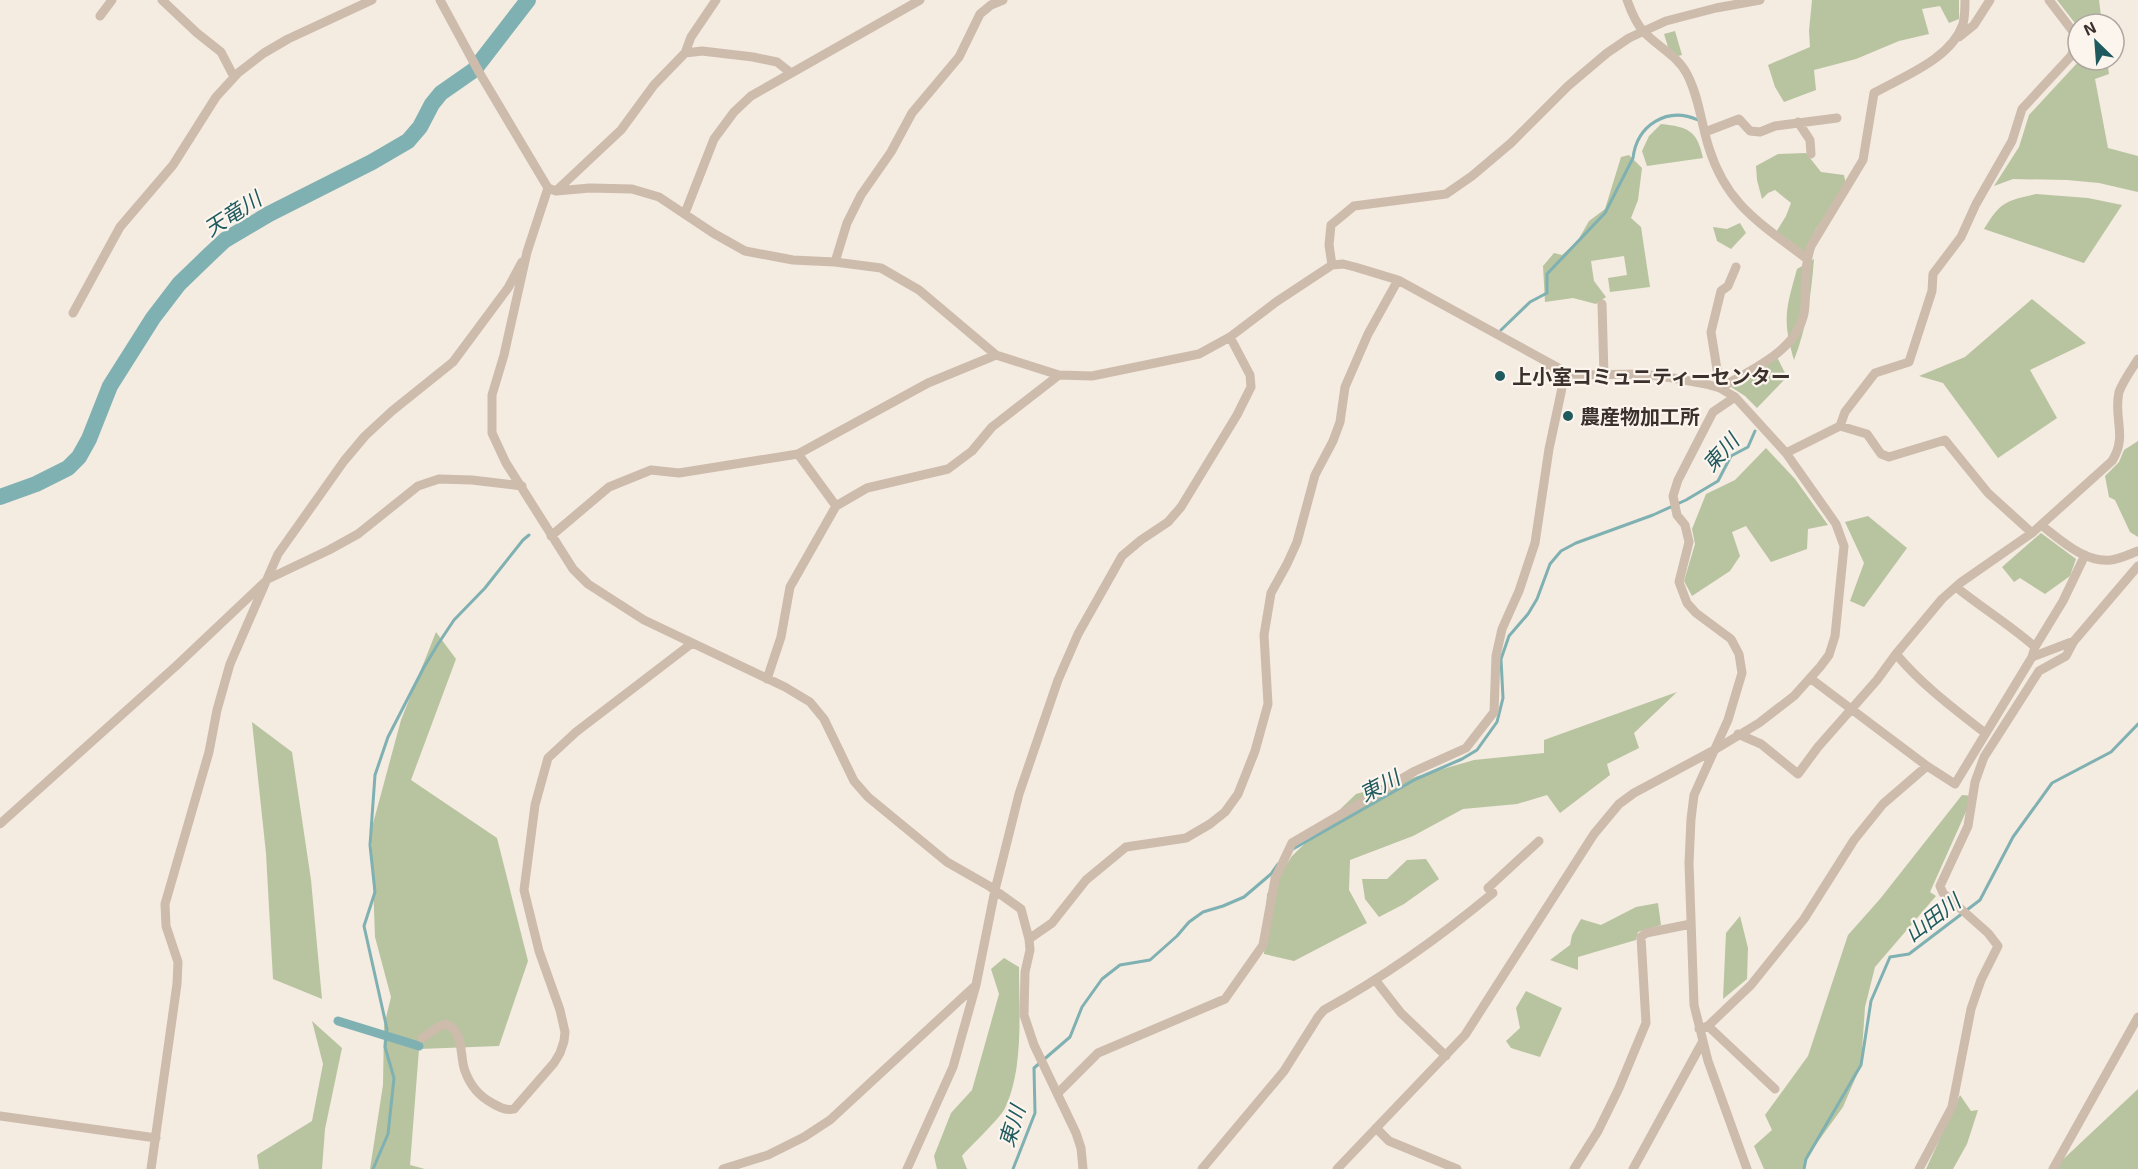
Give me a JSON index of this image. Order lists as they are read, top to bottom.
{
  "water": ["天竜川", "東川", "山田川"],
  "places": ["上小室コミュニティーセンター", "農産物加工所"],
  "north": "top left"
}
